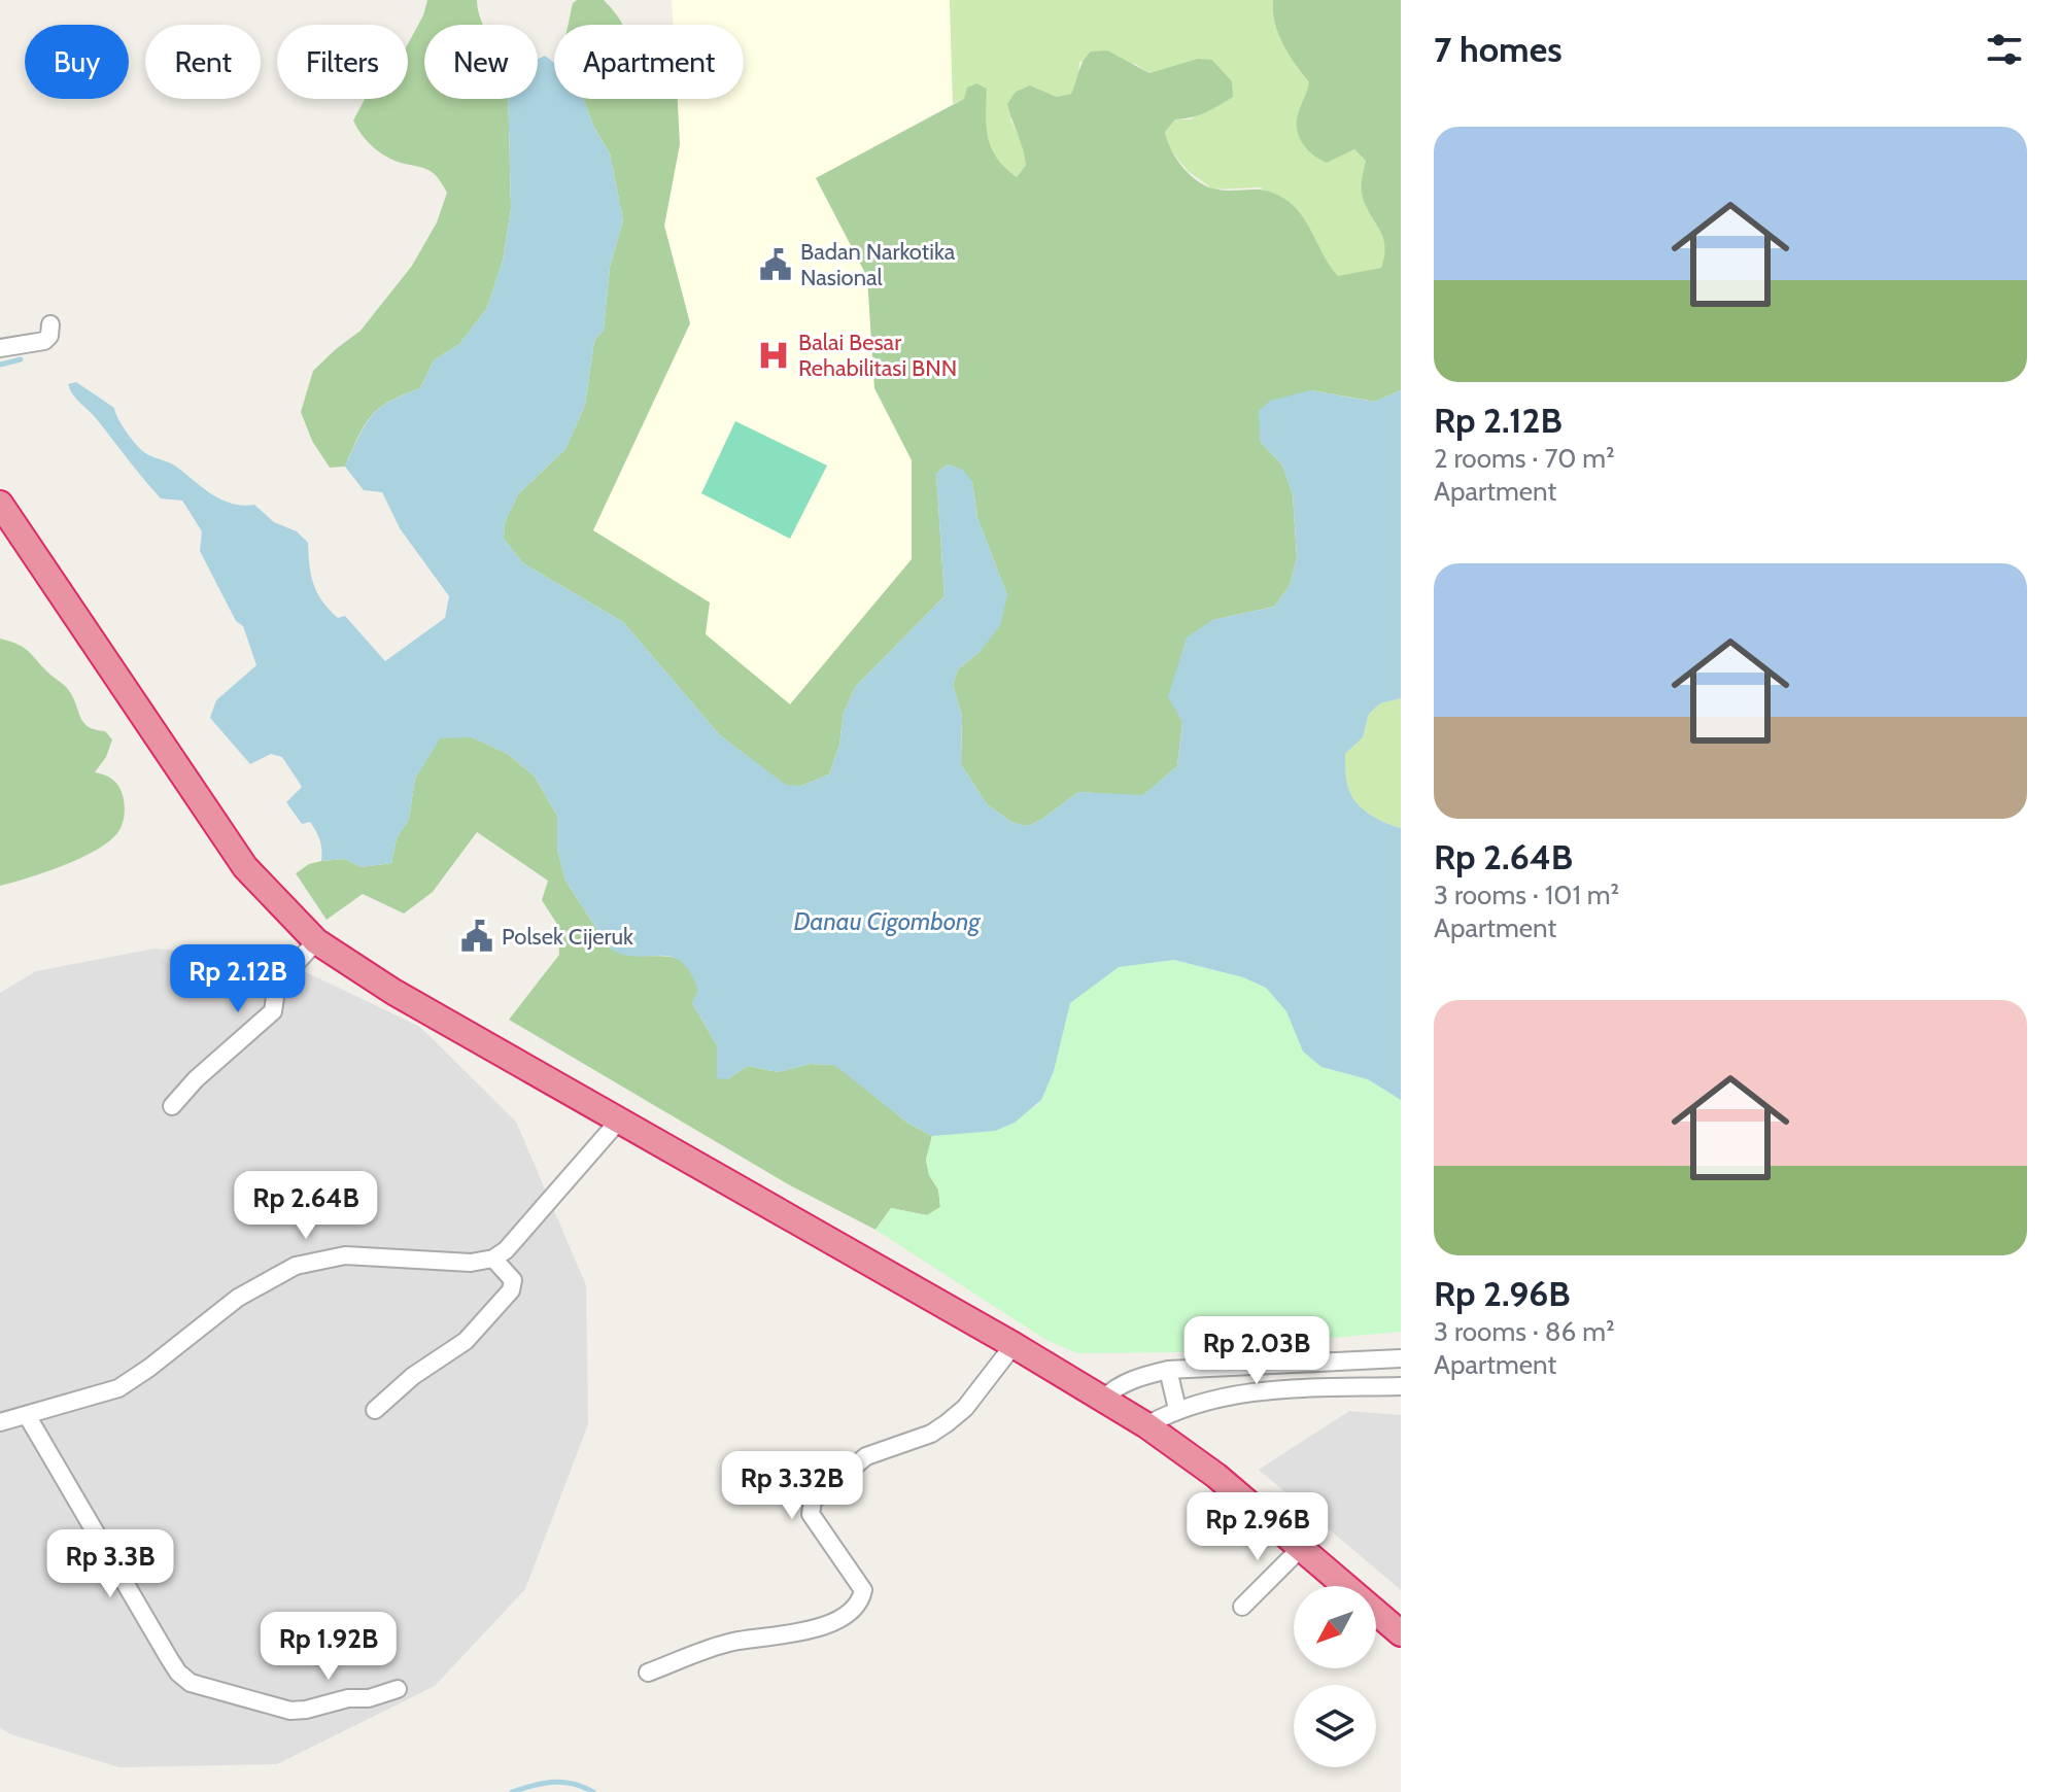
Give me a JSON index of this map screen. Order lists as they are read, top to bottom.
{
  "water": ["Danau Cigombong"],
  "places": {
    "public building": ["Badan Narkotika Nasional", "Polsek Cijeruk"],
    "hospital": ["Balai Besar Rehabilitasi BNN"]
  },
  "north": "bottom left",
  "page": {
    "heading": "7 homes",
    "chip": [
      "Buy",
      "Rent",
      "Filters",
      "New",
      "Apartment"
    ],
    "list": [
      {
        "name": "Rp 2.12B",
        "note": "2 rooms · 70 m² · Apartment"
      },
      {
        "name": "Rp 2.64B",
        "note": "3 rooms · 101 m² · Apartment"
      },
      {
        "name": "Rp 2.96B",
        "note": "3 rooms · 86 m² · Apartment"
      }
    ],
    "price": [
      "Rp 2.12B",
      "Rp 2.64B",
      "Rp 2.03B",
      "Rp 3.32B",
      "Rp 2.96B",
      "Rp 3.3B",
      "Rp 1.92B"
    ]
  }
}
